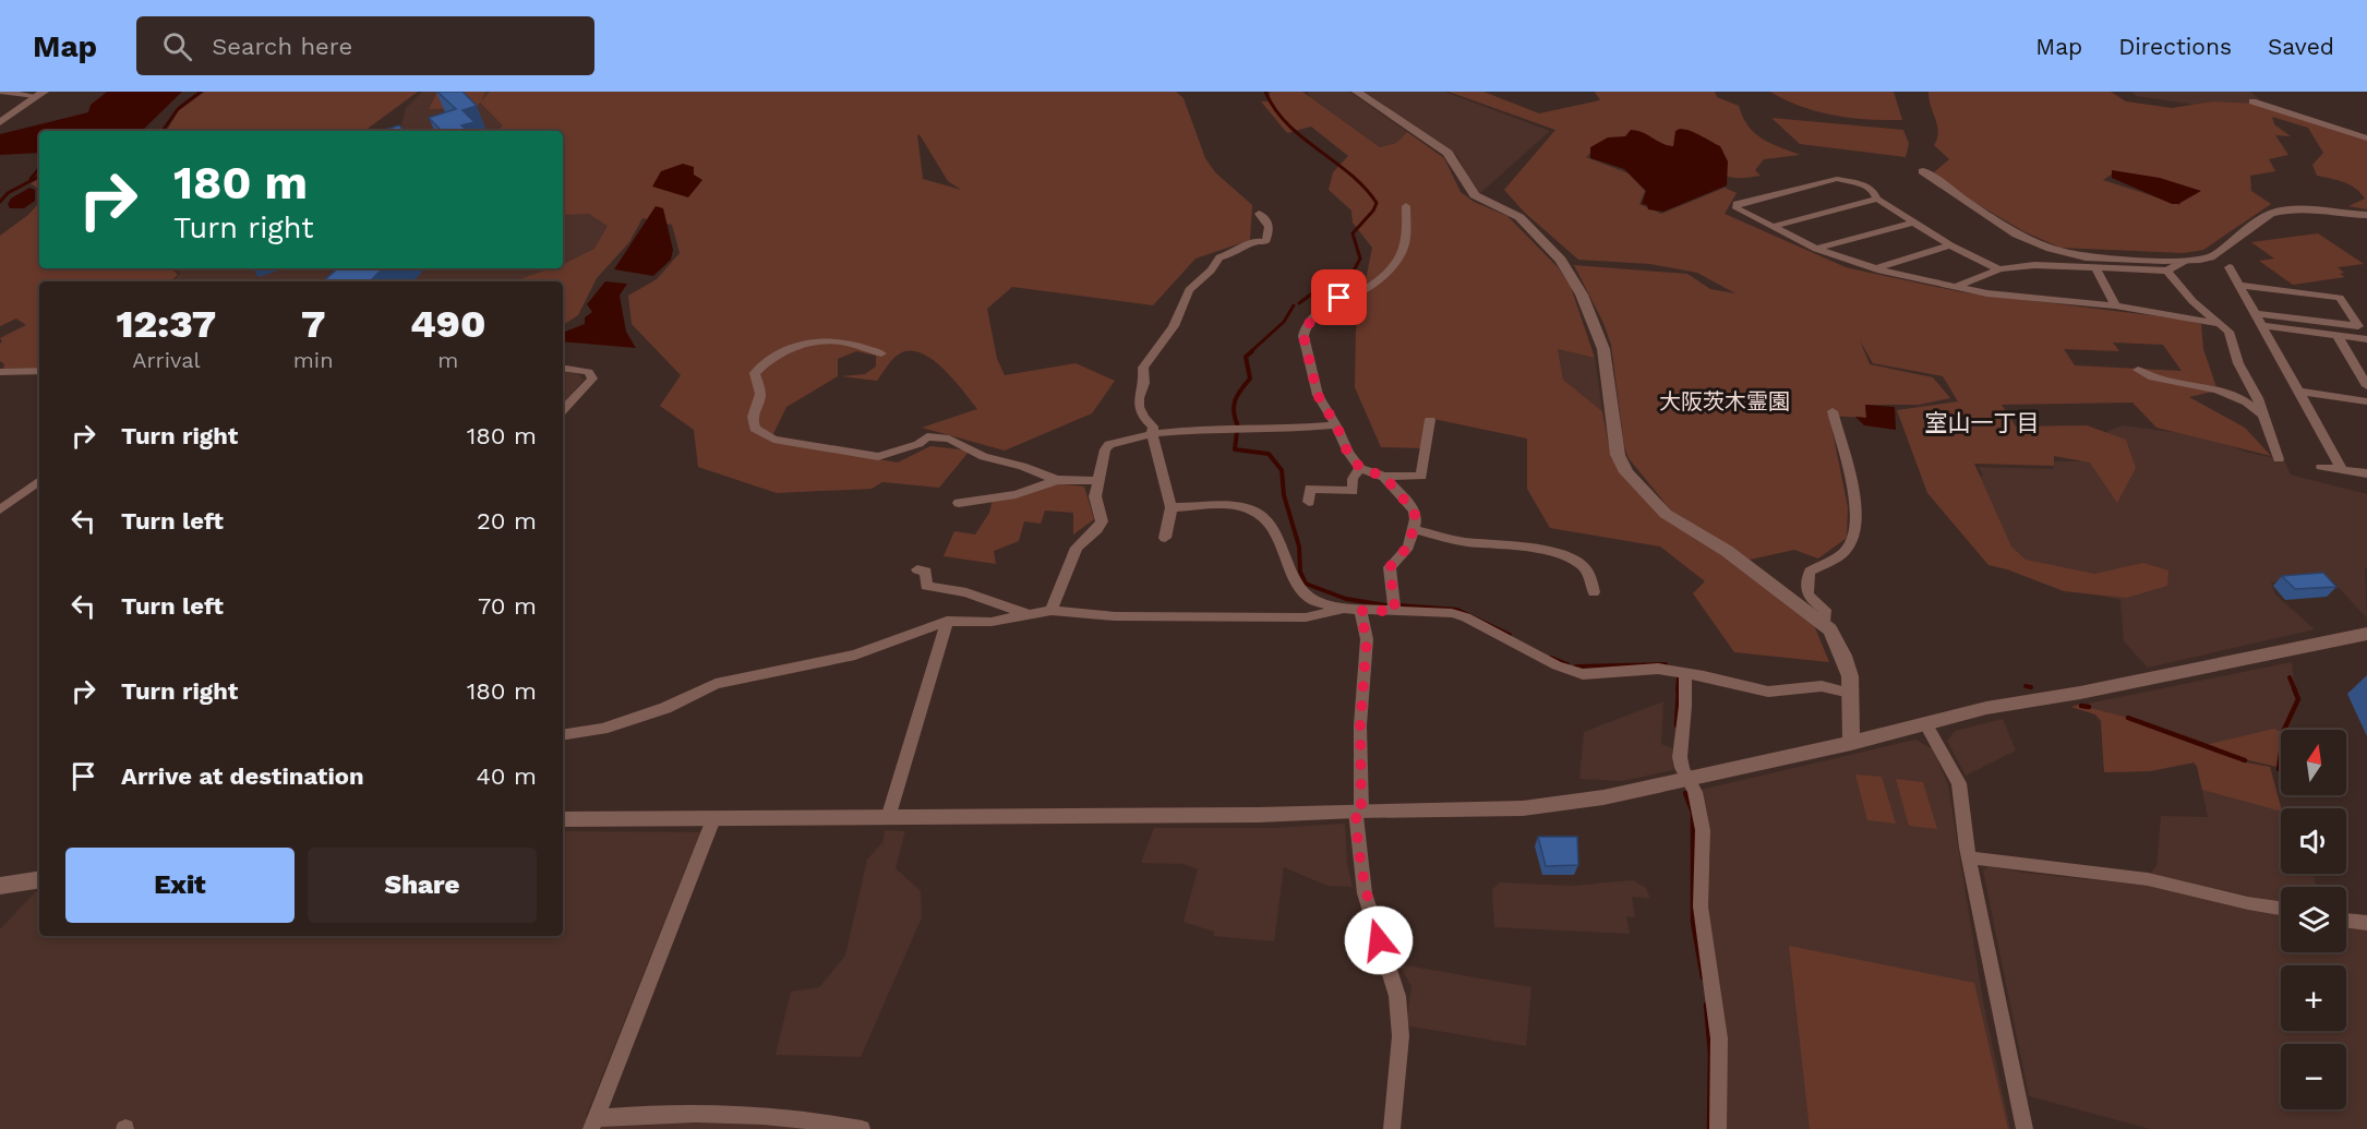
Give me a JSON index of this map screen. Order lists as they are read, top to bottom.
{
  "districts": ["室山一丁目"],
  "parks": ["大阪茨木霊園"],
  "north": "top",
  "page": {
    "header": "Map",
    "search": "Search here",
    "nav": ["Map", "Directions", "Saved"],
    "turn": ["180 m", "Turn right"],
    "eta": [
      "12:37",
      "Arrival",
      "7",
      "min",
      "490",
      "m"
    ],
    "list": [
      {
        "name": "Turn right",
        "value": "180 m"
      },
      {
        "name": "Turn left",
        "value": "20 m"
      },
      {
        "name": "Turn left",
        "value": "70 m"
      },
      {
        "name": "Turn right",
        "value": "180 m"
      },
      {
        "name": "Arrive at destination",
        "value": "40 m"
      }
    ],
    "map_buttons": ["+", "−"],
    "buttons": ["Exit", "Share"]
  }
}
